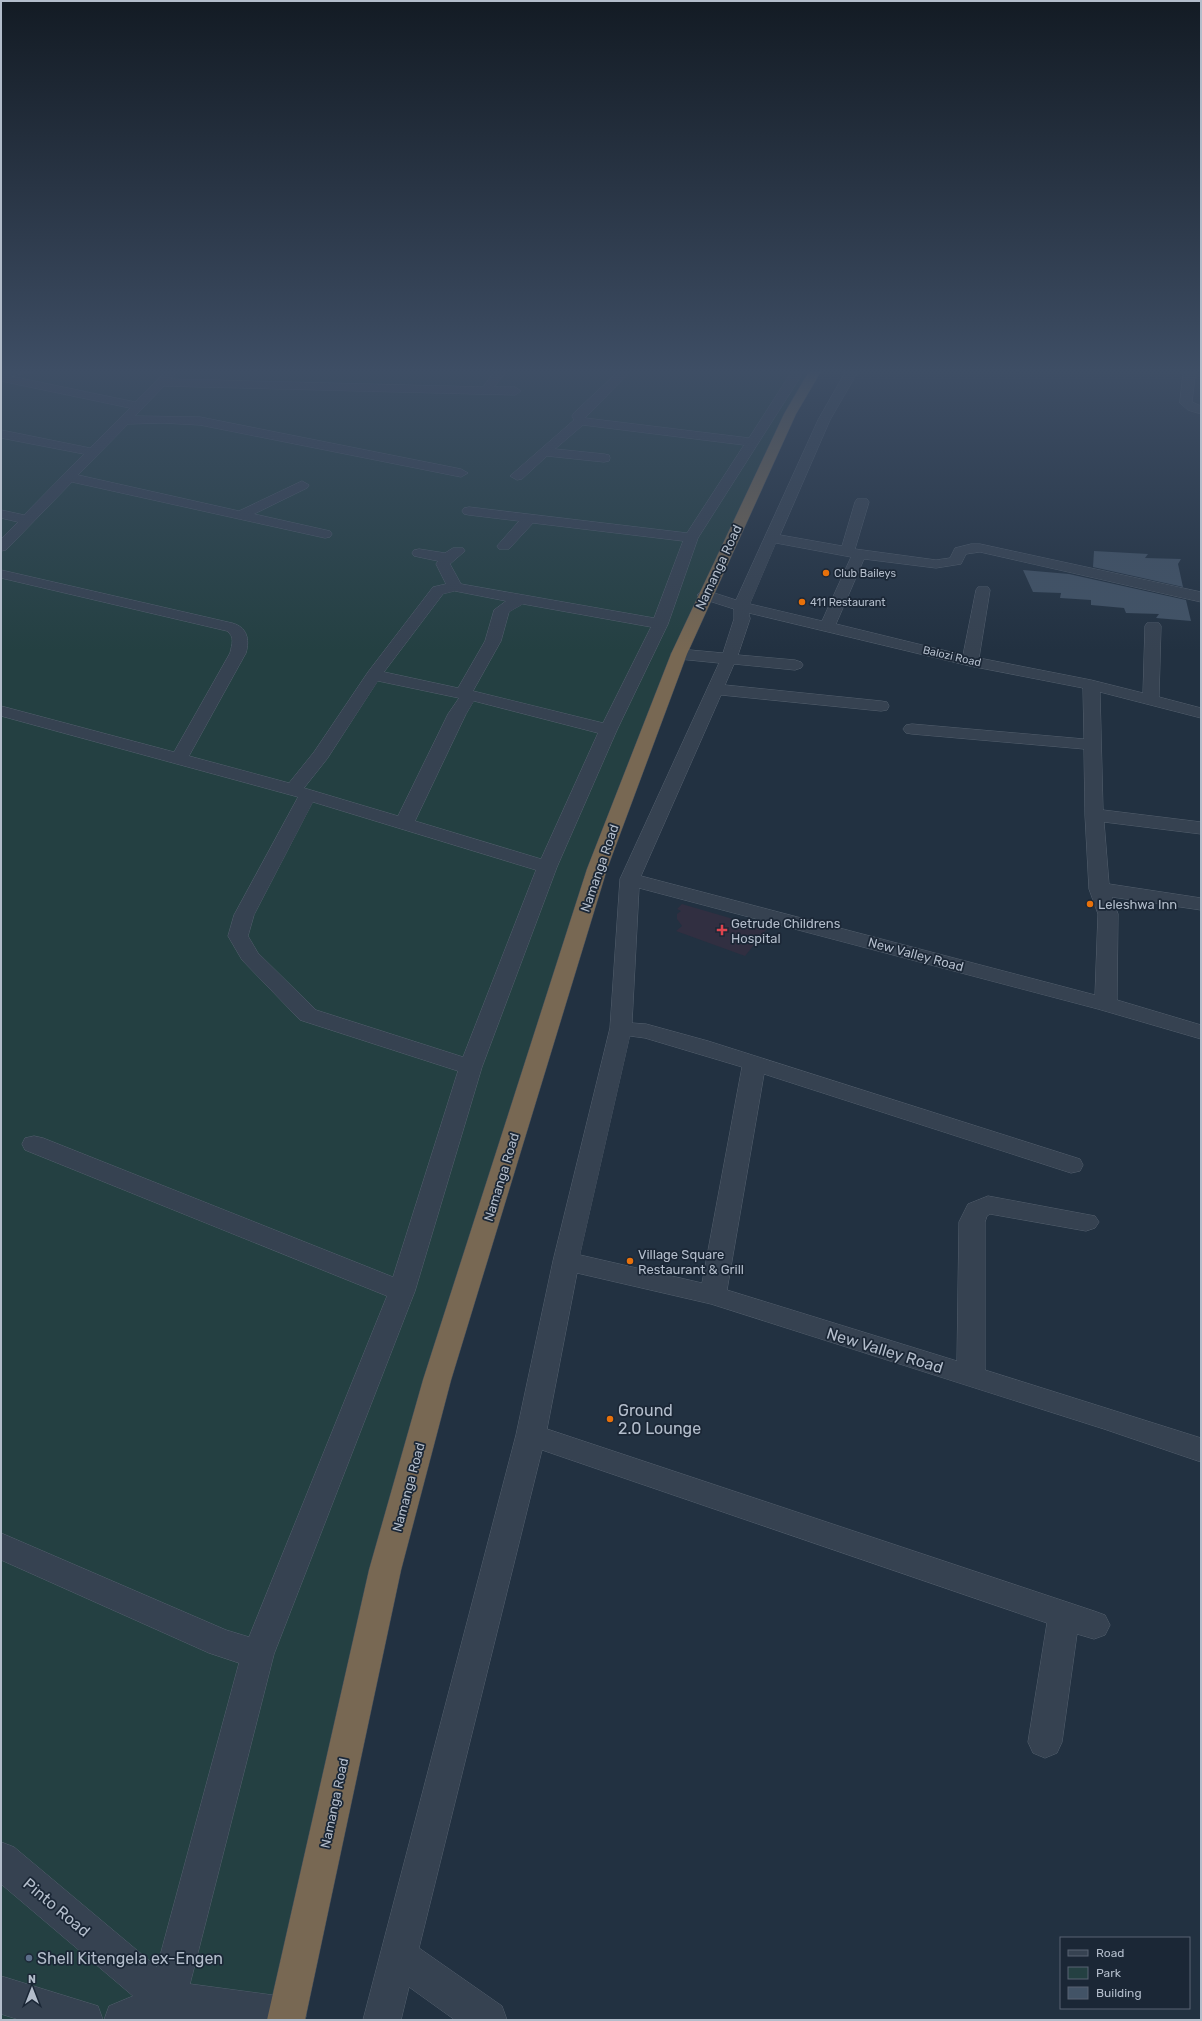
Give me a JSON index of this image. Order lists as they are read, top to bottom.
{
  "streets": {
    "highway": ["Namanga Road"],
    "street": ["Balozi Road", "New Valley Road", "Pinto Road"]
  },
  "crossings": [
    ["Namanga Road", "Balozi Road"]
  ],
  "places": {
    "other": [
      "Club Baileys",
      "411 Restaurant",
      "Leleshwa Inn",
      "Village Square Restaurant & Grill",
      "Ground 2.0 Lounge",
      "Shell Kitengela ex-Engen"
    ],
    "health": ["Getrude Childrens Hospital"]
  },
  "legend": ["Road", "Park", "Building"],
  "north": "top"
}
